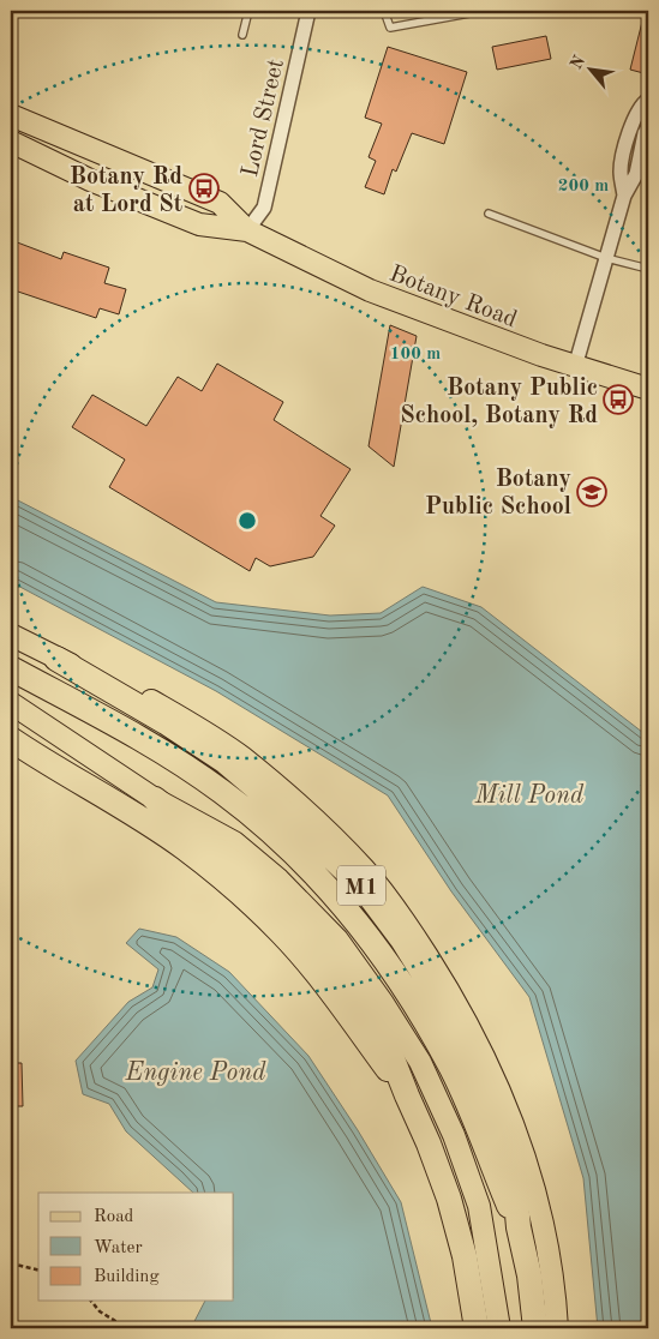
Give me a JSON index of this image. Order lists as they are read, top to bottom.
{
  "streets": {
    "highway": ["M1"],
    "main road": ["Botany Road"],
    "street": ["Lord Street"]
  },
  "crossings": [
    ["Lord Street", "Botany Road"]
  ],
  "water": ["Mill Pond", "Engine Pond"],
  "places": {
    "bus stop": ["Botany Rd at Lord St", "Botany Public School, Botany Rd"],
    "school or university": ["Botany Public School"]
  },
  "legend": ["Road", "Water", "Building"],
  "north": "top left",
  "rings": ["200 m", "100 m"]
}
